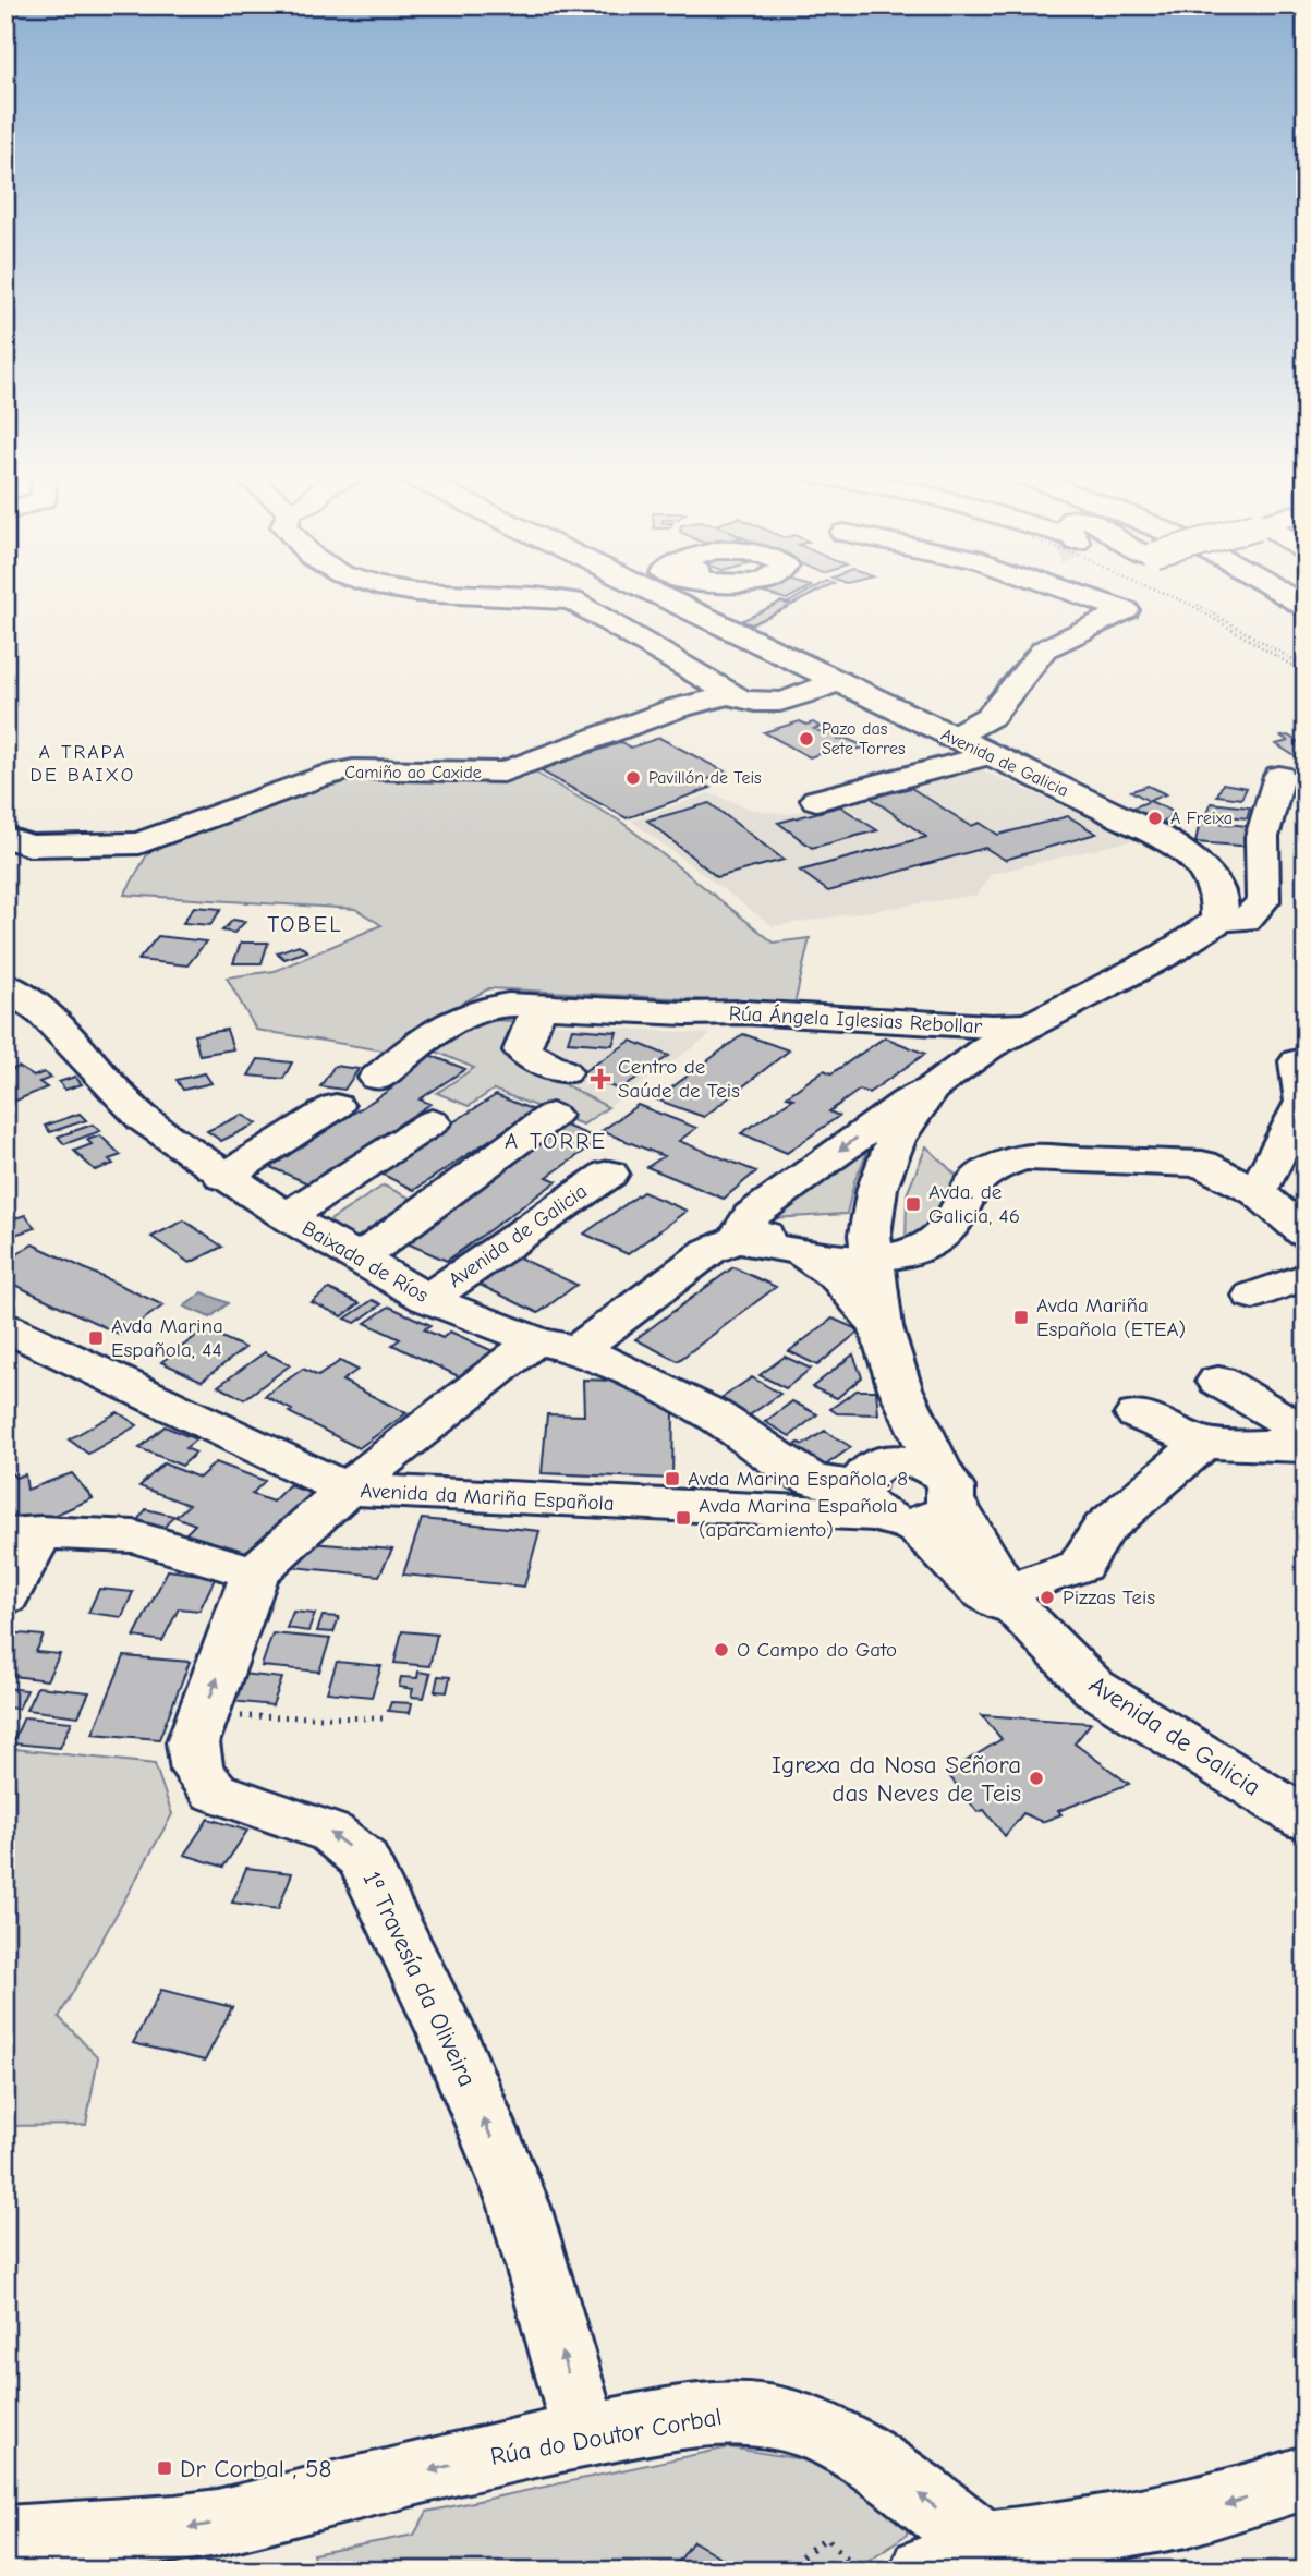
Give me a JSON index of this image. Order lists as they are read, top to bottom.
{
  "streets": {
    "main road": [
      "Avenida de Galicia",
      "Camiño ao Caxide",
      "Rúa Ángela Iglesias Rebollar",
      "Baixada de Ríos",
      "Avenida da Mariña Española",
      "1ª Travesía da Oliveira",
      "Rúa do Doutor Corbal"
    ]
  },
  "crossings": [
    ["Avenida de Galicia", "Rúa Ángela Iglesias Rebollar"],
    ["Avenida de Galicia", "Baixada de Ríos"],
    ["Avenida de Galicia", "Avenida da Mariña Española"],
    ["Avenida de Galicia", "1ª Travesía da Oliveira"],
    ["Baixada de Ríos", "Avenida da Mariña Española"],
    ["Baixada de Ríos", "1ª Travesía da Oliveira"],
    ["Avenida da Mariña Española", "1ª Travesía da Oliveira"],
    ["1ª Travesía da Oliveira", "Rúa do Doutor Corbal"]
  ],
  "one_way": ["1ª Travesía da Oliveira", "Rúa do Doutor Corbal"],
  "districts": ["A TRAPA DE BAIXO", "TOBEL", "A TORRE"],
  "places": {
    "other": [
      "Pazo das Sete Torres",
      "Pavillón de Teis",
      "A Freixa",
      "Pizzas Teis",
      "O Campo do Gato",
      "Igrexa da Nosa Señora das Neves de Teis"
    ],
    "health": ["Centro de Saúde de Teis"],
    "transit": [
      "Avda. de Galicia, 46",
      "Avda Mariña Española (ETEA)",
      "Avda Marina Española, 44",
      "Avda Marina Española, 8",
      "Avda Marina Española (aparcamiento)",
      "Dr Corbal , 58"
    ]
  }
}
